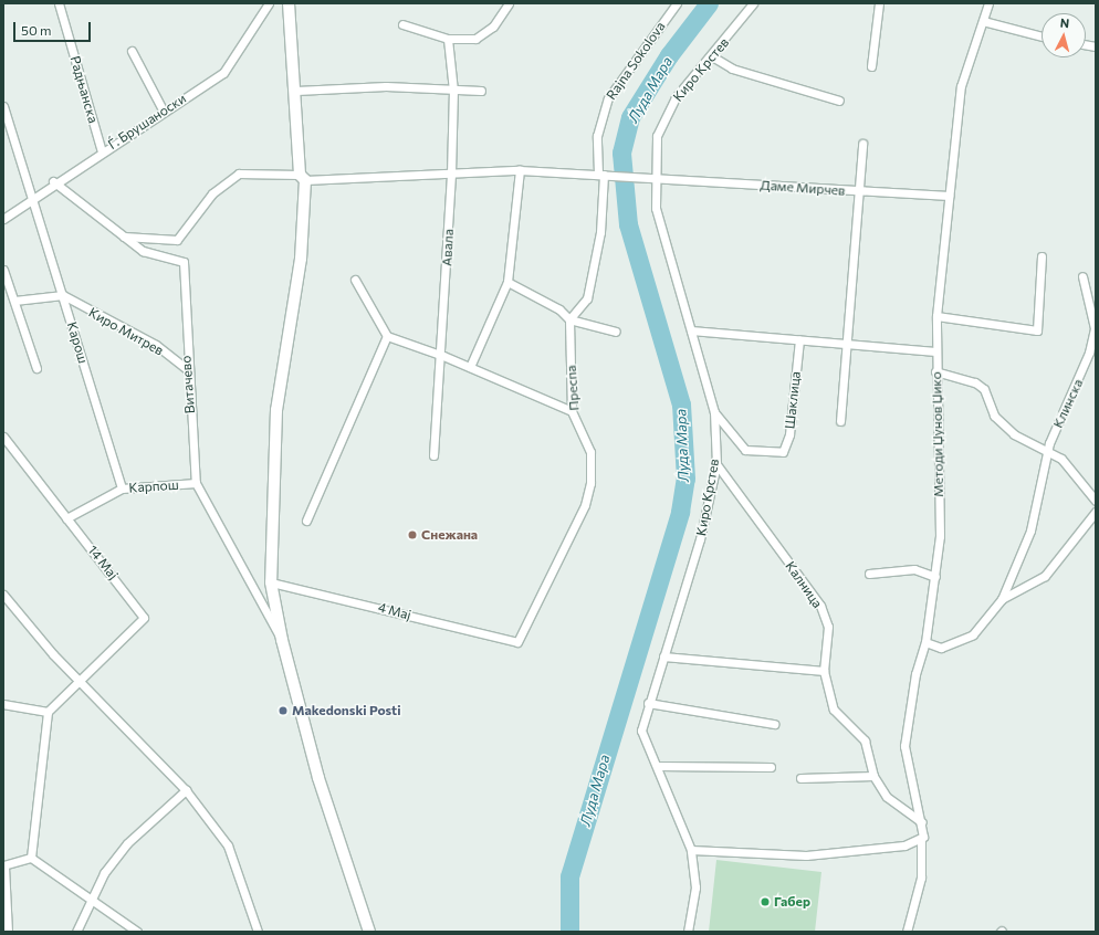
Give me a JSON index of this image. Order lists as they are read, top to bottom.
{
  "streets": {
    "street": [
      "Rajna Sokolova",
      "Киро Крстев",
      "Радњанска",
      "Ѓ. Брушаноски",
      "Даме Мирчев",
      "Авала",
      "Киро Митрев",
      "Карош",
      "Витачево",
      "Преспа",
      "Шаклица",
      "Клинска",
      "Методи Џунов Џико",
      "Карпош",
      "14 Мај",
      "Калница",
      "4 Мај"
    ]
  },
  "crossings": [
    ["Rajna Sokolova", "Даме Мирчев"],
    ["Киро Крстев", "Даме Мирчев"],
    ["Киро Крстев", "Шаклица"],
    ["Киро Крстев", "Калница"],
    ["Радњанска", "Ѓ. Брушаноски"],
    ["Ѓ. Брушаноски", "Карош"],
    ["Ѓ. Брушаноски", "Витачево"],
    ["Даме Мирчев", "Авала"],
    ["Даме Мирчев", "Витачево"],
    ["Даме Мирчев", "Методи Џунов Џико"],
    ["Киро Митрев", "Карош"],
    ["Киро Митрев", "Витачево"],
    ["Карош", "Карпош"],
    ["Витачево", "Карпош"],
    ["Преспа", "4 Мај"],
    ["Методи Џунов Џико", "Калница"],
    ["Карпош", "14 Мај"]
  ],
  "water": ["Луда Мара"],
  "places": ["Снежана", "Makedonski Posti", "Габер"],
  "scale_bar": "50 m",
  "north": "top"
}
